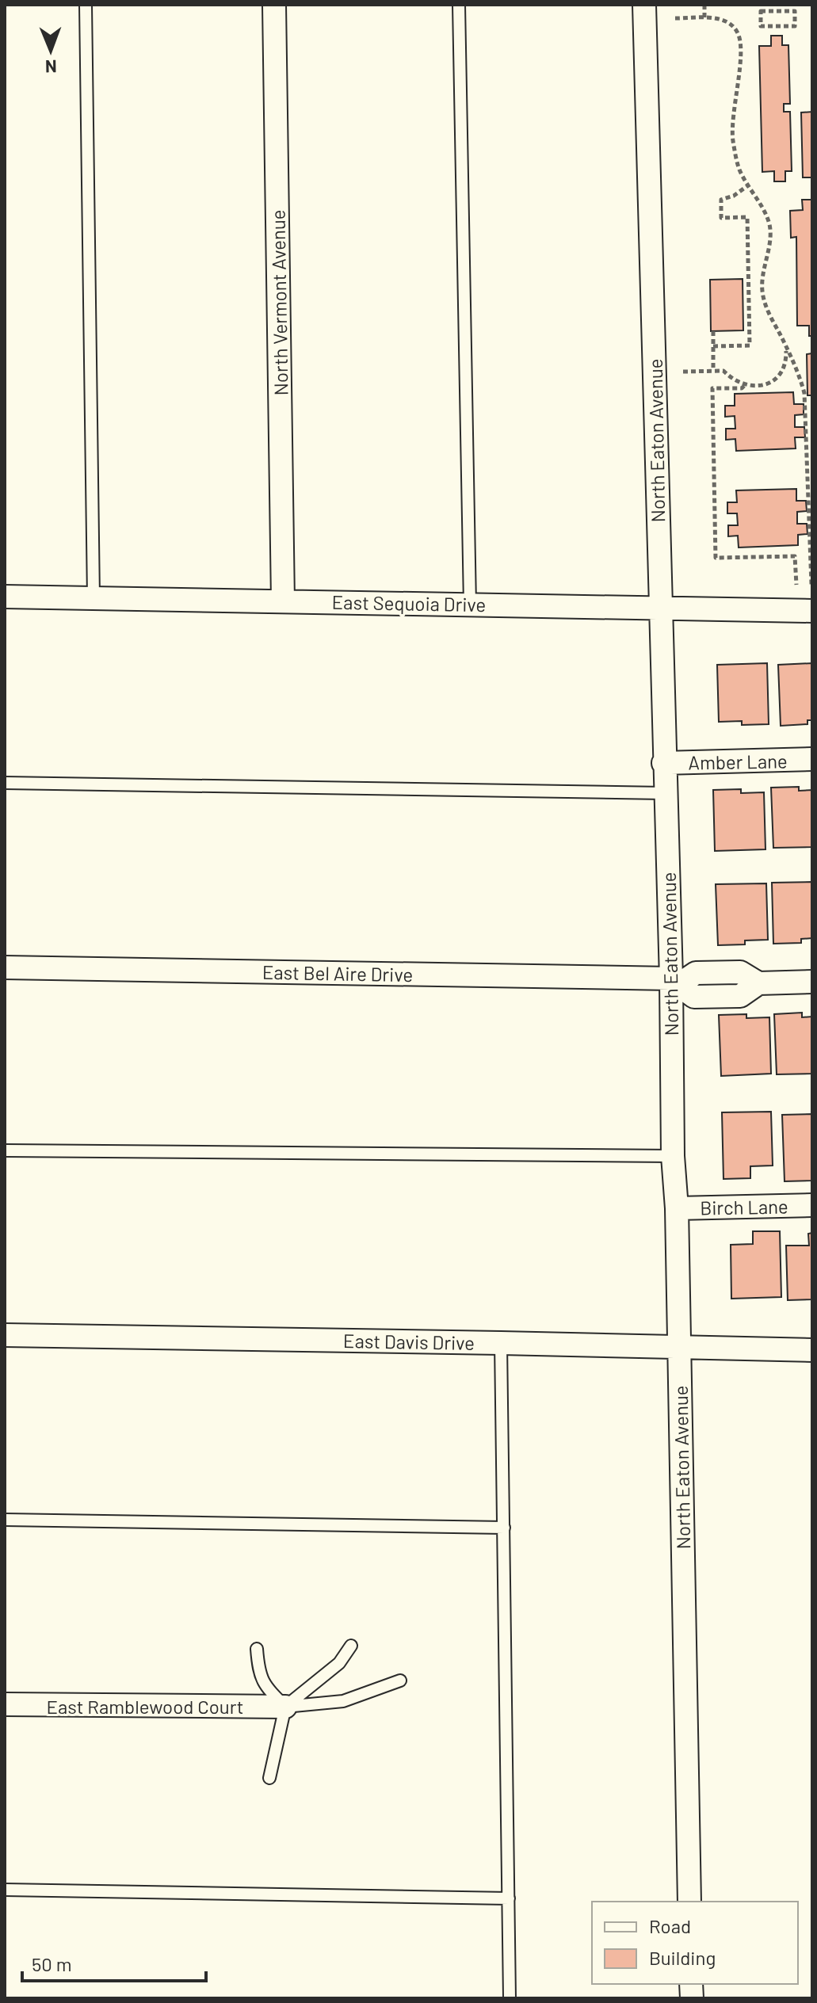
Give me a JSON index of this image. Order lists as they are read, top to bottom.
{
  "streets": {
    "street": [
      "North Vermont Avenue",
      "North Eaton Avenue",
      "East Sequoia Drive",
      "Amber Lane",
      "East Bel Aire Drive",
      "Birch Lane",
      "East Davis Drive",
      "East Ramblewood Court"
    ]
  },
  "crossings": [
    ["North Vermont Avenue", "East Sequoia Drive"],
    ["North Eaton Avenue", "East Sequoia Drive"],
    ["North Eaton Avenue", "Amber Lane"],
    ["North Eaton Avenue", "East Bel Aire Drive"],
    ["North Eaton Avenue", "Birch Lane"],
    ["North Eaton Avenue", "East Davis Drive"]
  ],
  "legend": ["Road", "Building"],
  "scale_bar": "50 m",
  "north": "bottom"
}
